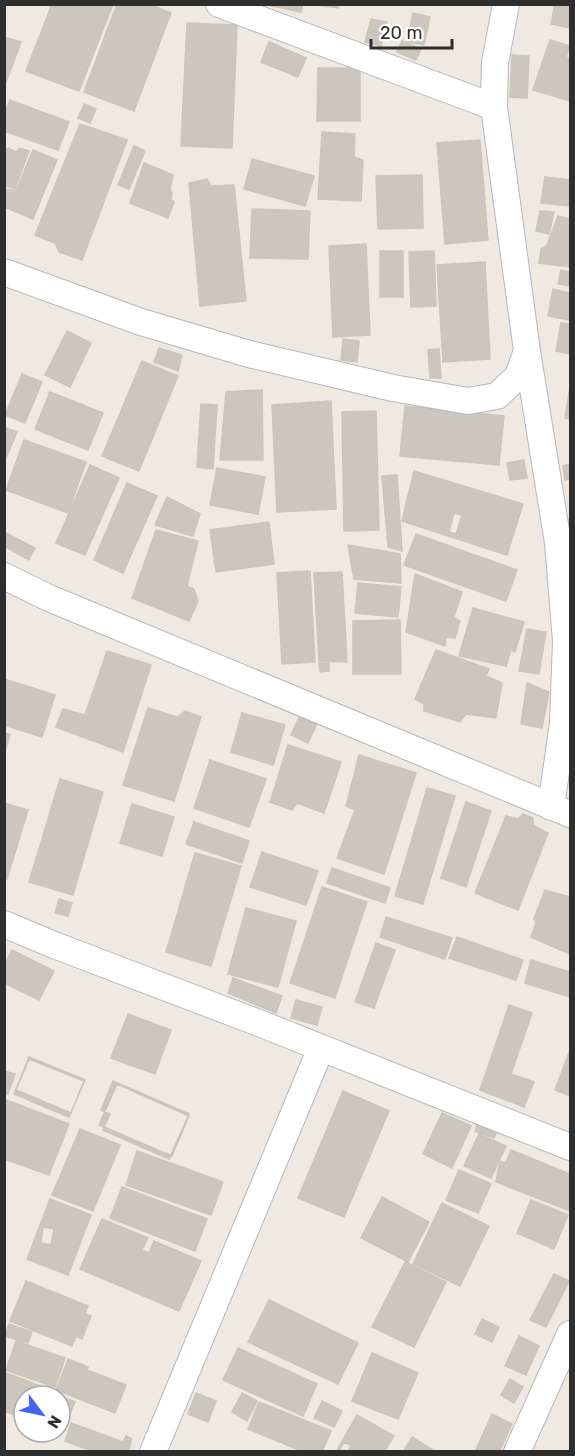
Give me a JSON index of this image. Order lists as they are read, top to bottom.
{
  "scale_bar": "20 m",
  "north": "bottom right"
}
